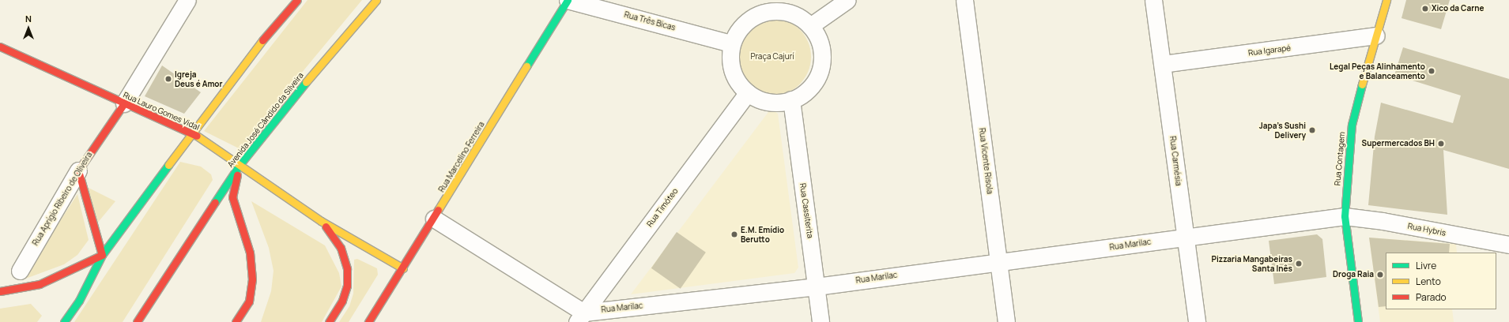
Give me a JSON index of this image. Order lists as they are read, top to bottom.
{
  "streets": {
    "main road": [
      "Rua Lauro Gomes Vidal",
      "Avenida José Cândido da Silveira",
      "Rua Marcelino Ferreira",
      "Rua Contagem",
      "Rua Aprígio Ribeiro de Oliveira"
    ],
    "street": [
      "Rua Três Bicas",
      "Rua Igarapé",
      "Rua Vicente Risola",
      "Rua Carmésia",
      "Rua Timóteo",
      "Rua Cassiterita",
      "Rua Hybris",
      "Rua Marilac"
    ]
  },
  "crossings": [
    ["Rua Três Bicas", "Rua Marcelino Ferreira"],
    ["Rua Três Bicas", "Rua Timóteo"],
    ["Rua Três Bicas", "Rua Cassiterita"],
    ["Rua Igarapé", "Rua Contagem"],
    ["Rua Igarapé", "Rua Carmésia"],
    ["Rua Lauro Gomes Vidal", "Avenida José Cândido da Silveira"],
    ["Rua Lauro Gomes Vidal", "Rua Marcelino Ferreira"],
    ["Rua Lauro Gomes Vidal", "Rua Aprígio Ribeiro de Oliveira"],
    ["Rua Contagem", "Rua Hybris"],
    ["Rua Contagem", "Rua Marilac"],
    ["Rua Vicente Risola", "Rua Marilac"],
    ["Rua Carmésia", "Rua Marilac"],
    ["Rua Timóteo", "Rua Cassiterita"],
    ["Rua Timóteo", "Rua Marilac"],
    ["Rua Cassiterita", "Rua Marilac"],
    ["Rua Hybris", "Rua Marilac"]
  ],
  "parks": ["Praça Cajurí"],
  "places": [
    "Xico da Carne",
    "Legal Peças Alinhamento e Balanceamento",
    "Igreja Deus é Amor",
    "Japa's Sushi Delivery",
    "Supermercados BH",
    "E.M. Emídio Berutto",
    "Pizzaria Mangabeiras Santa Inês",
    "Droga Raia"
  ],
  "legend": ["Livre", "Lento", "Parado"],
  "north": "top"
}
